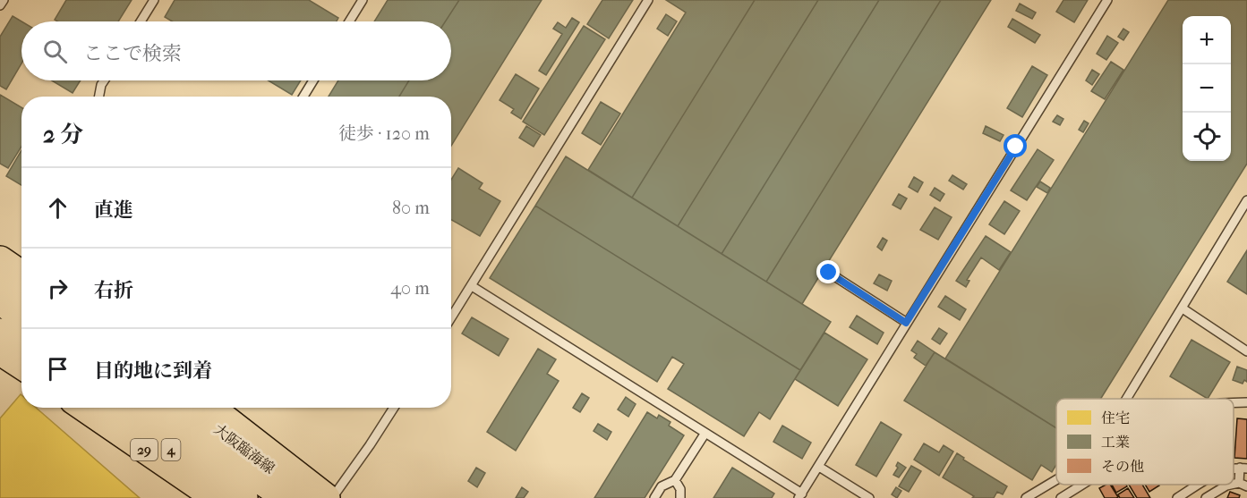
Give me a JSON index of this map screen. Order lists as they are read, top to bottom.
{
  "streets": {
    "highway": ["4"],
    "main road": ["大阪臨海線", "29"]
  },
  "legend": ["住宅", "工業", "その他"],
  "page": {
    "map_buttons": ["+", "−"],
    "search": "ここで検索",
    "heading": ["2 分", "徒歩 · 120 m"],
    "list": [
      ["直進", "80 m"],
      ["右折", "40 m"],
      "目的地に到着"
    ]
  }
}
